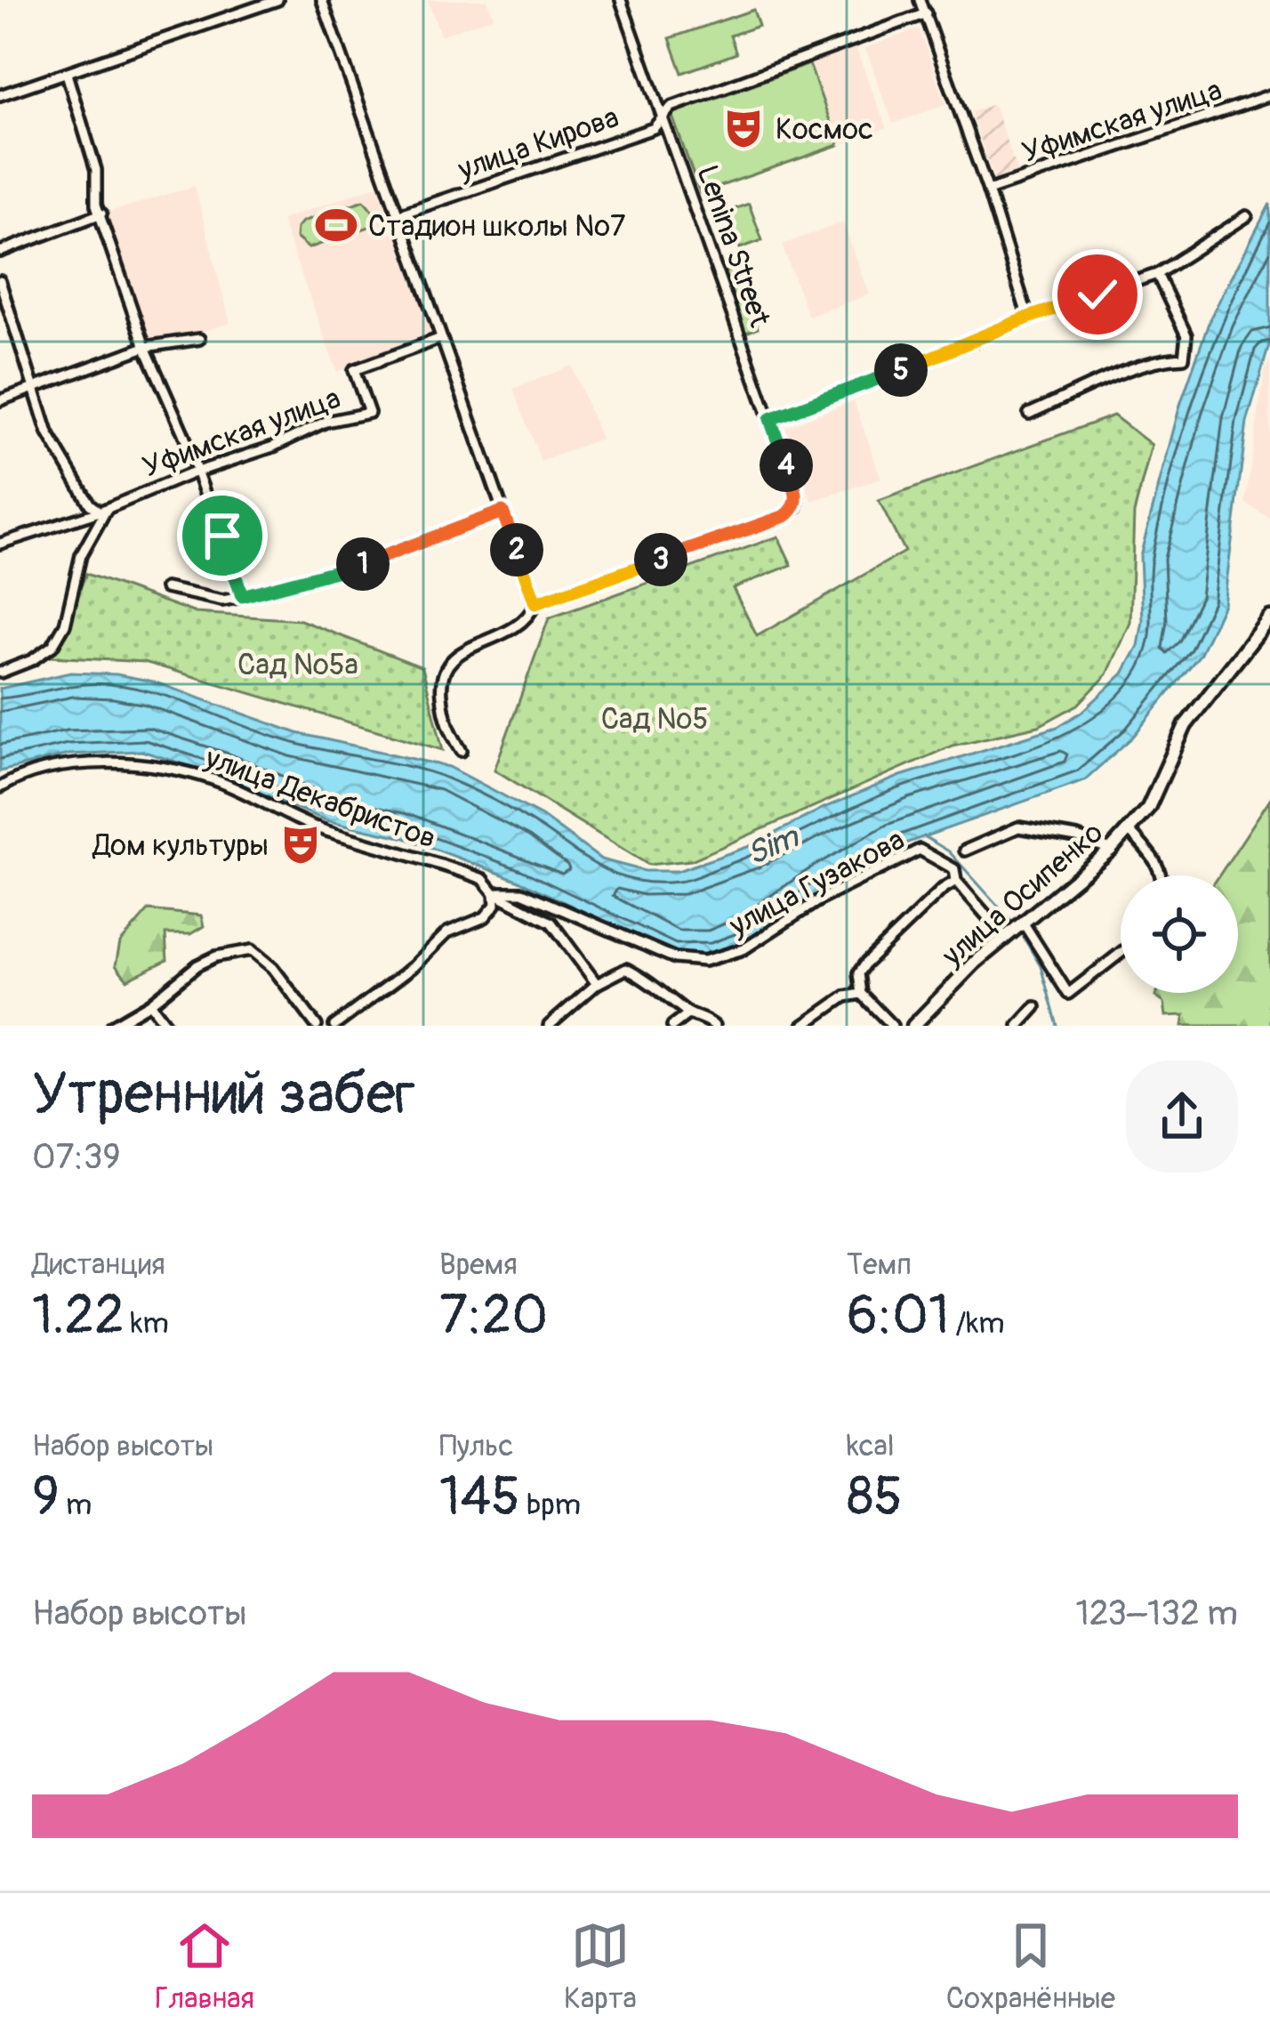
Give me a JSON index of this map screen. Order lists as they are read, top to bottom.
{
  "streets": {
    "main road": ["улица Осипенко"],
    "street": [
      "Уфимская улица",
      "улица Кирова",
      "Lenina Street",
      "улица Декабристов",
      "улица Гузакова"
    ]
  },
  "crossings": [
    ["улица Кирова", "Lenina Street"],
    ["улица Декабристов", "улица Гузакова"],
    ["улица Гузакова", "улица Осипенко"]
  ],
  "water": ["Sim"],
  "parks": ["Сад №5а", "Сад №5"],
  "places": {
    "theatre": ["Космос", "Дом культуры"],
    "sports": ["Стадион школы №7"]
  },
  "page": {
    "pins": [
      "5",
      "4",
      "2",
      "3",
      "1"
    ],
    "heading": ["Утренний забег", "07:39"],
    "stats": [
      ["Дистанция", "1.22 km"],
      ["Время", "7:20"],
      ["Темп", "6:01 /km"],
      ["Набор высоты", "9 m"],
      ["Пульс", "145 bpm"],
      ["kcal", "85"]
    ],
    "chart": ["Набор высоты", "123–132 m"],
    "tabs": ["Главная", "Карта", "Сохранённые"]
  }
}
